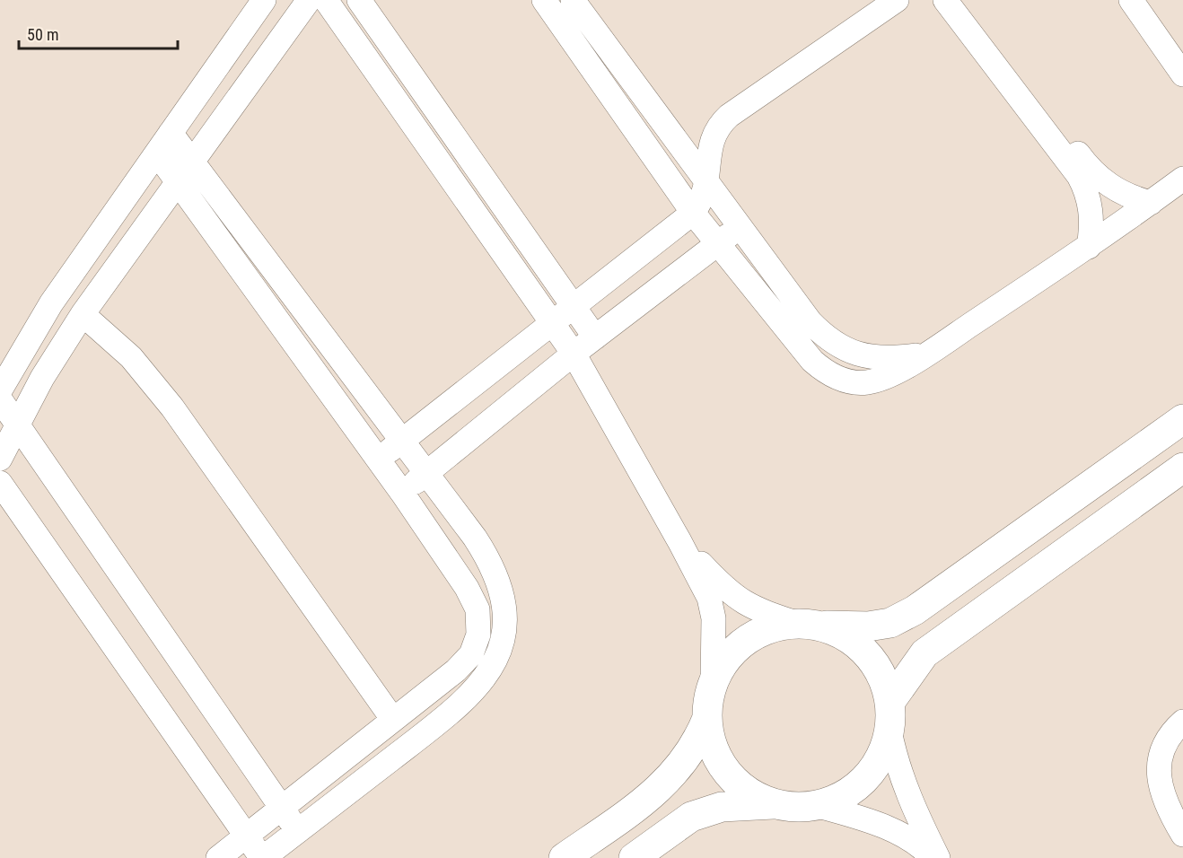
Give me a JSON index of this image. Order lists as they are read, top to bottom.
{
  "scale_bar": "50 m"
}
